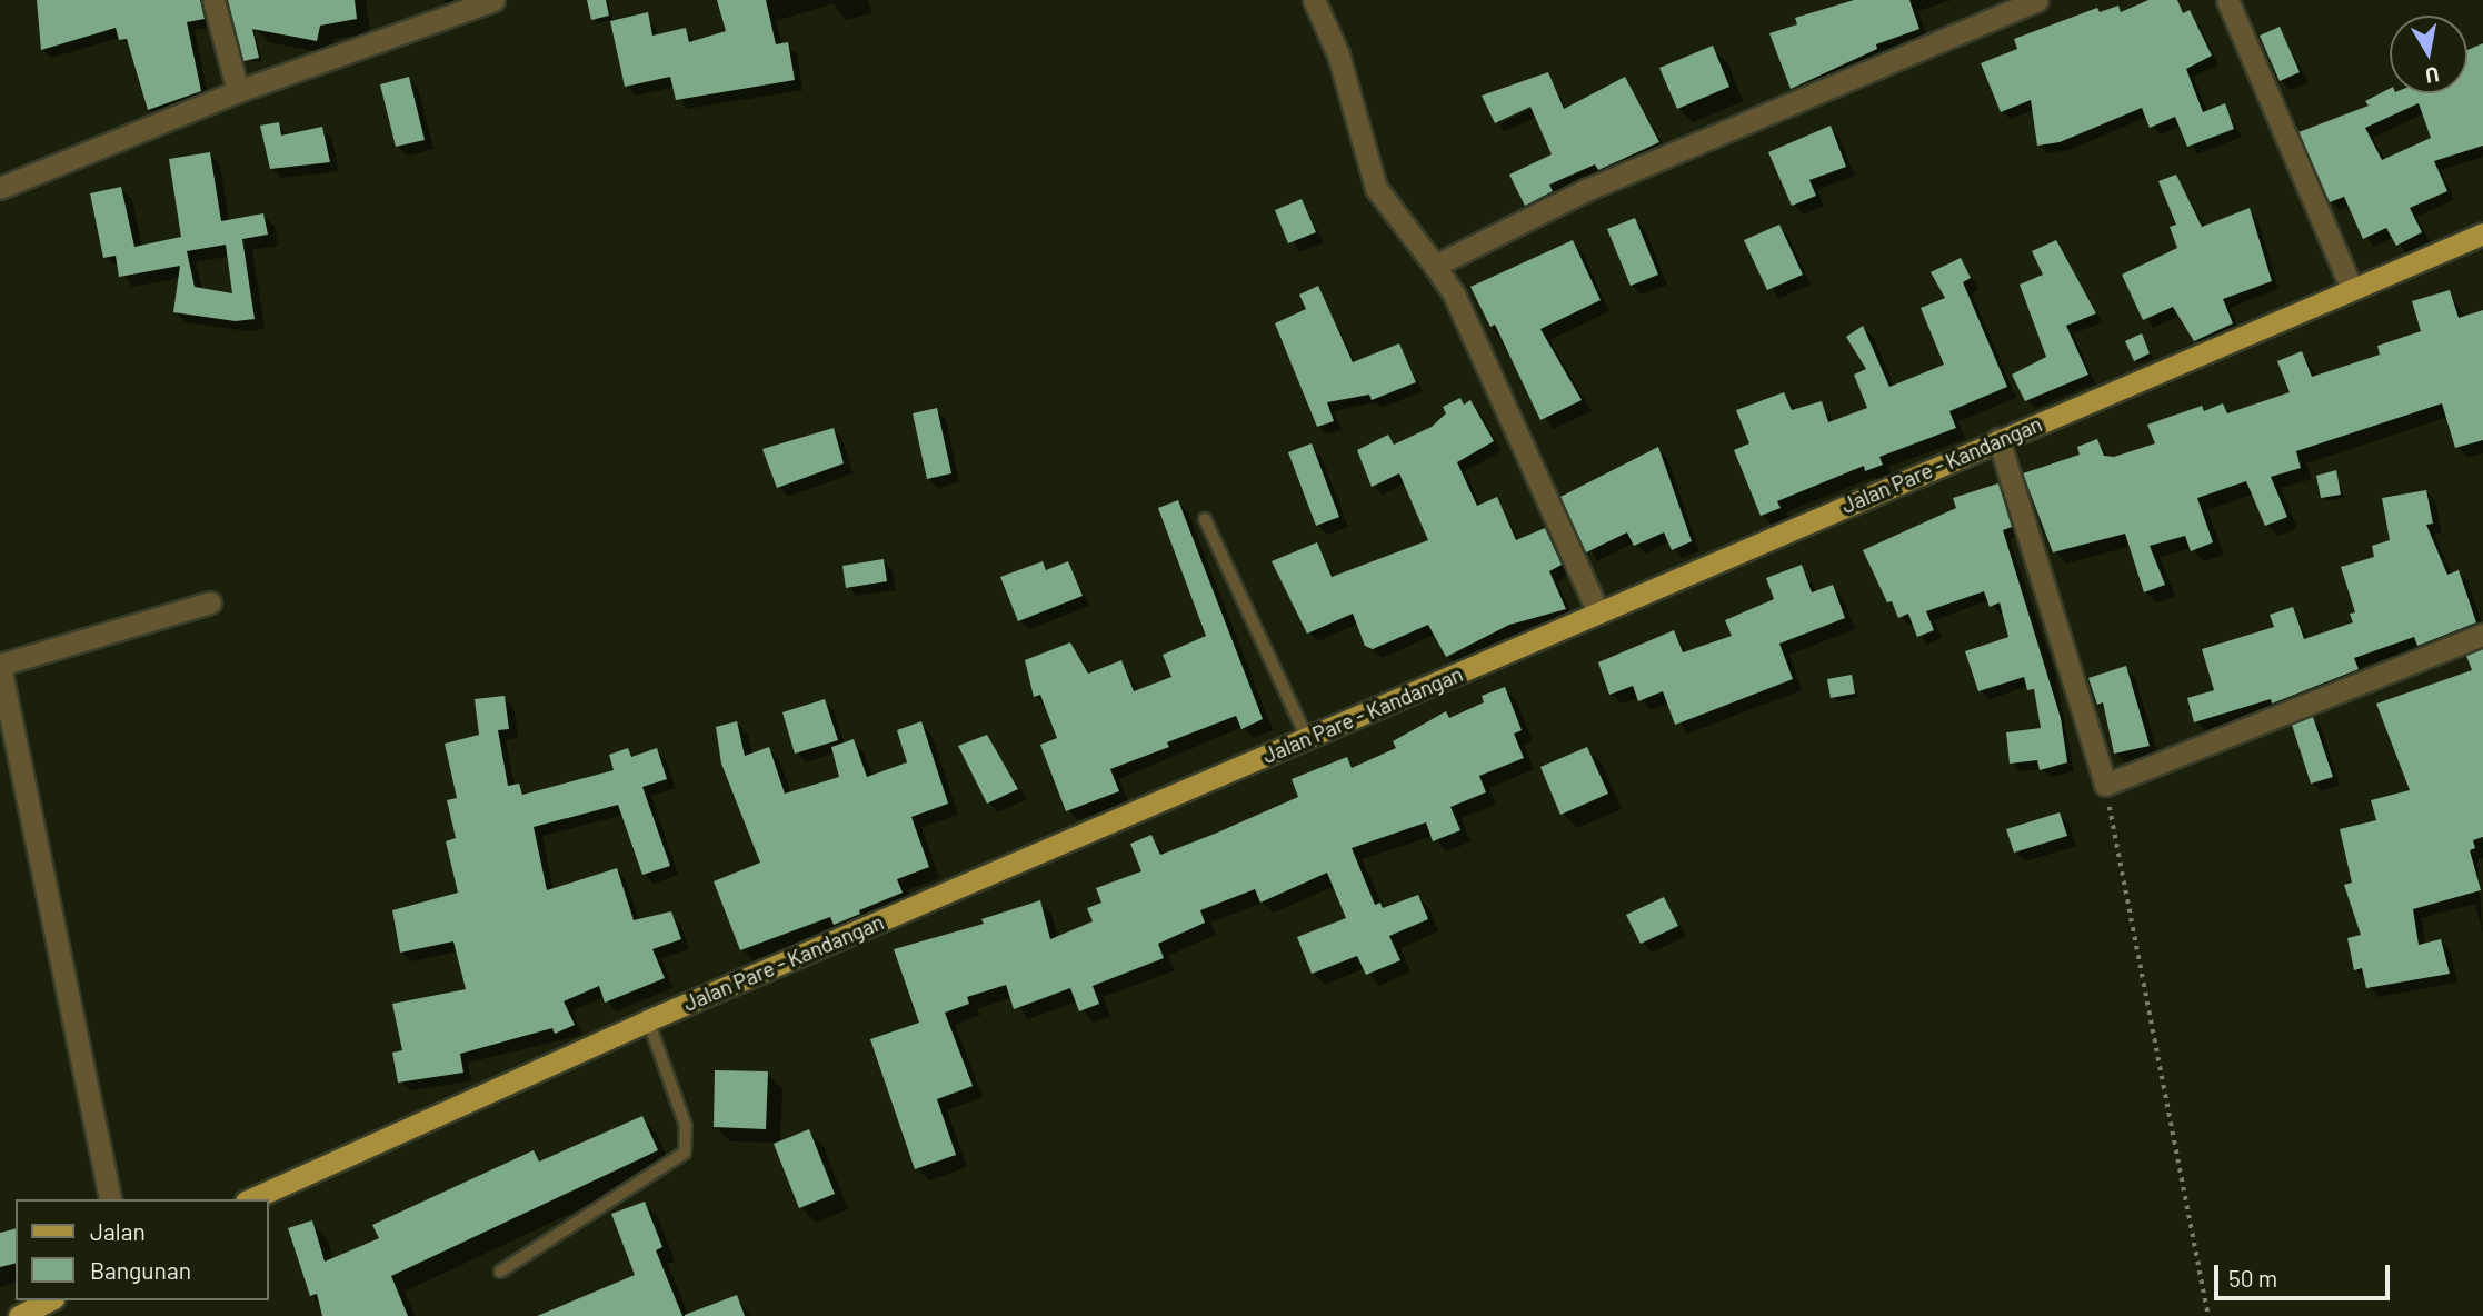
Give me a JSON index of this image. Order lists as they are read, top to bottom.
{
  "streets": {
    "main road": ["Jalan Pare - Kandangan"]
  },
  "legend": ["Jalan", "Bangunan"],
  "scale_bar": "50 m",
  "north": "bottom"
}
